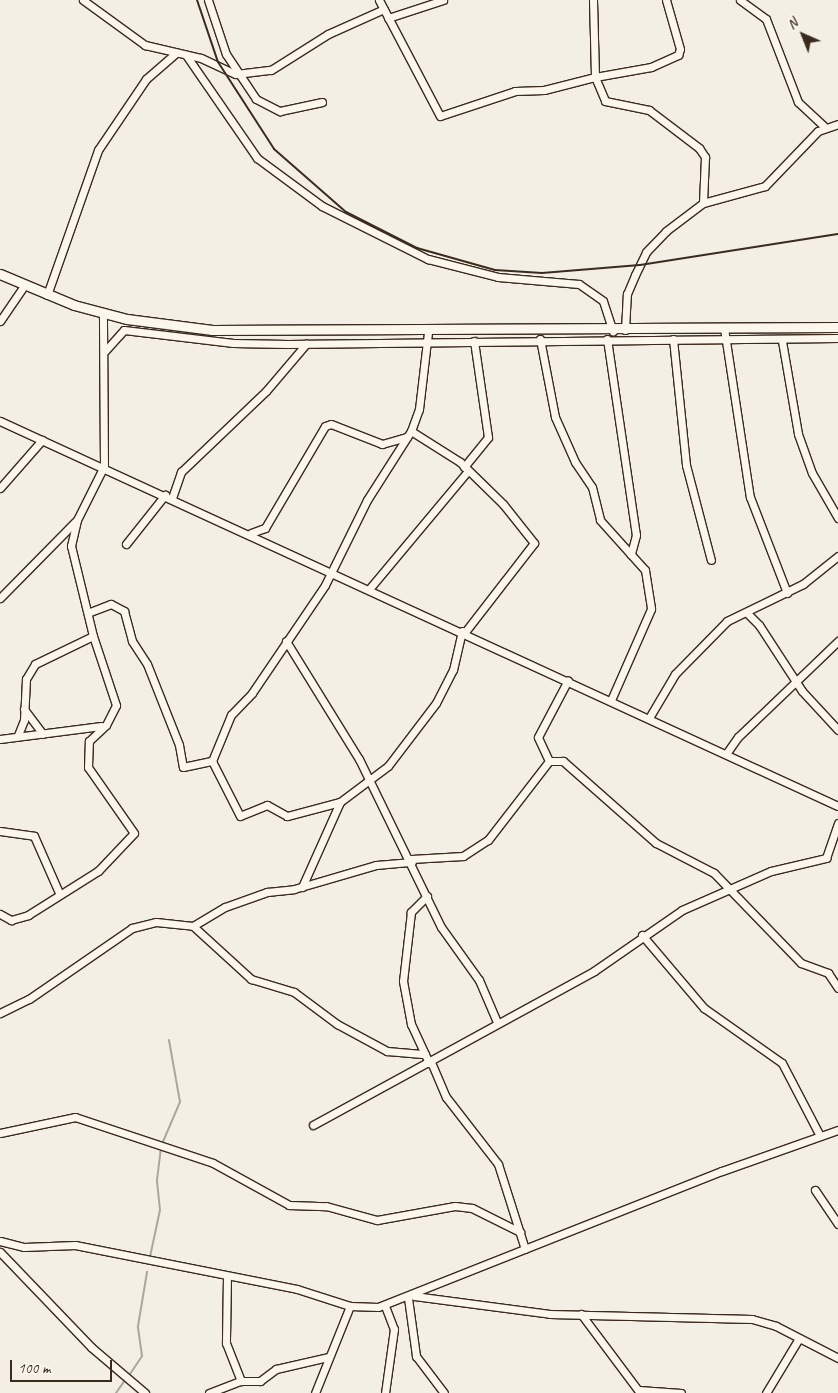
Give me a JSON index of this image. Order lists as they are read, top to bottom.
{
  "scale_bar": "100 m",
  "north": "top left"
}
